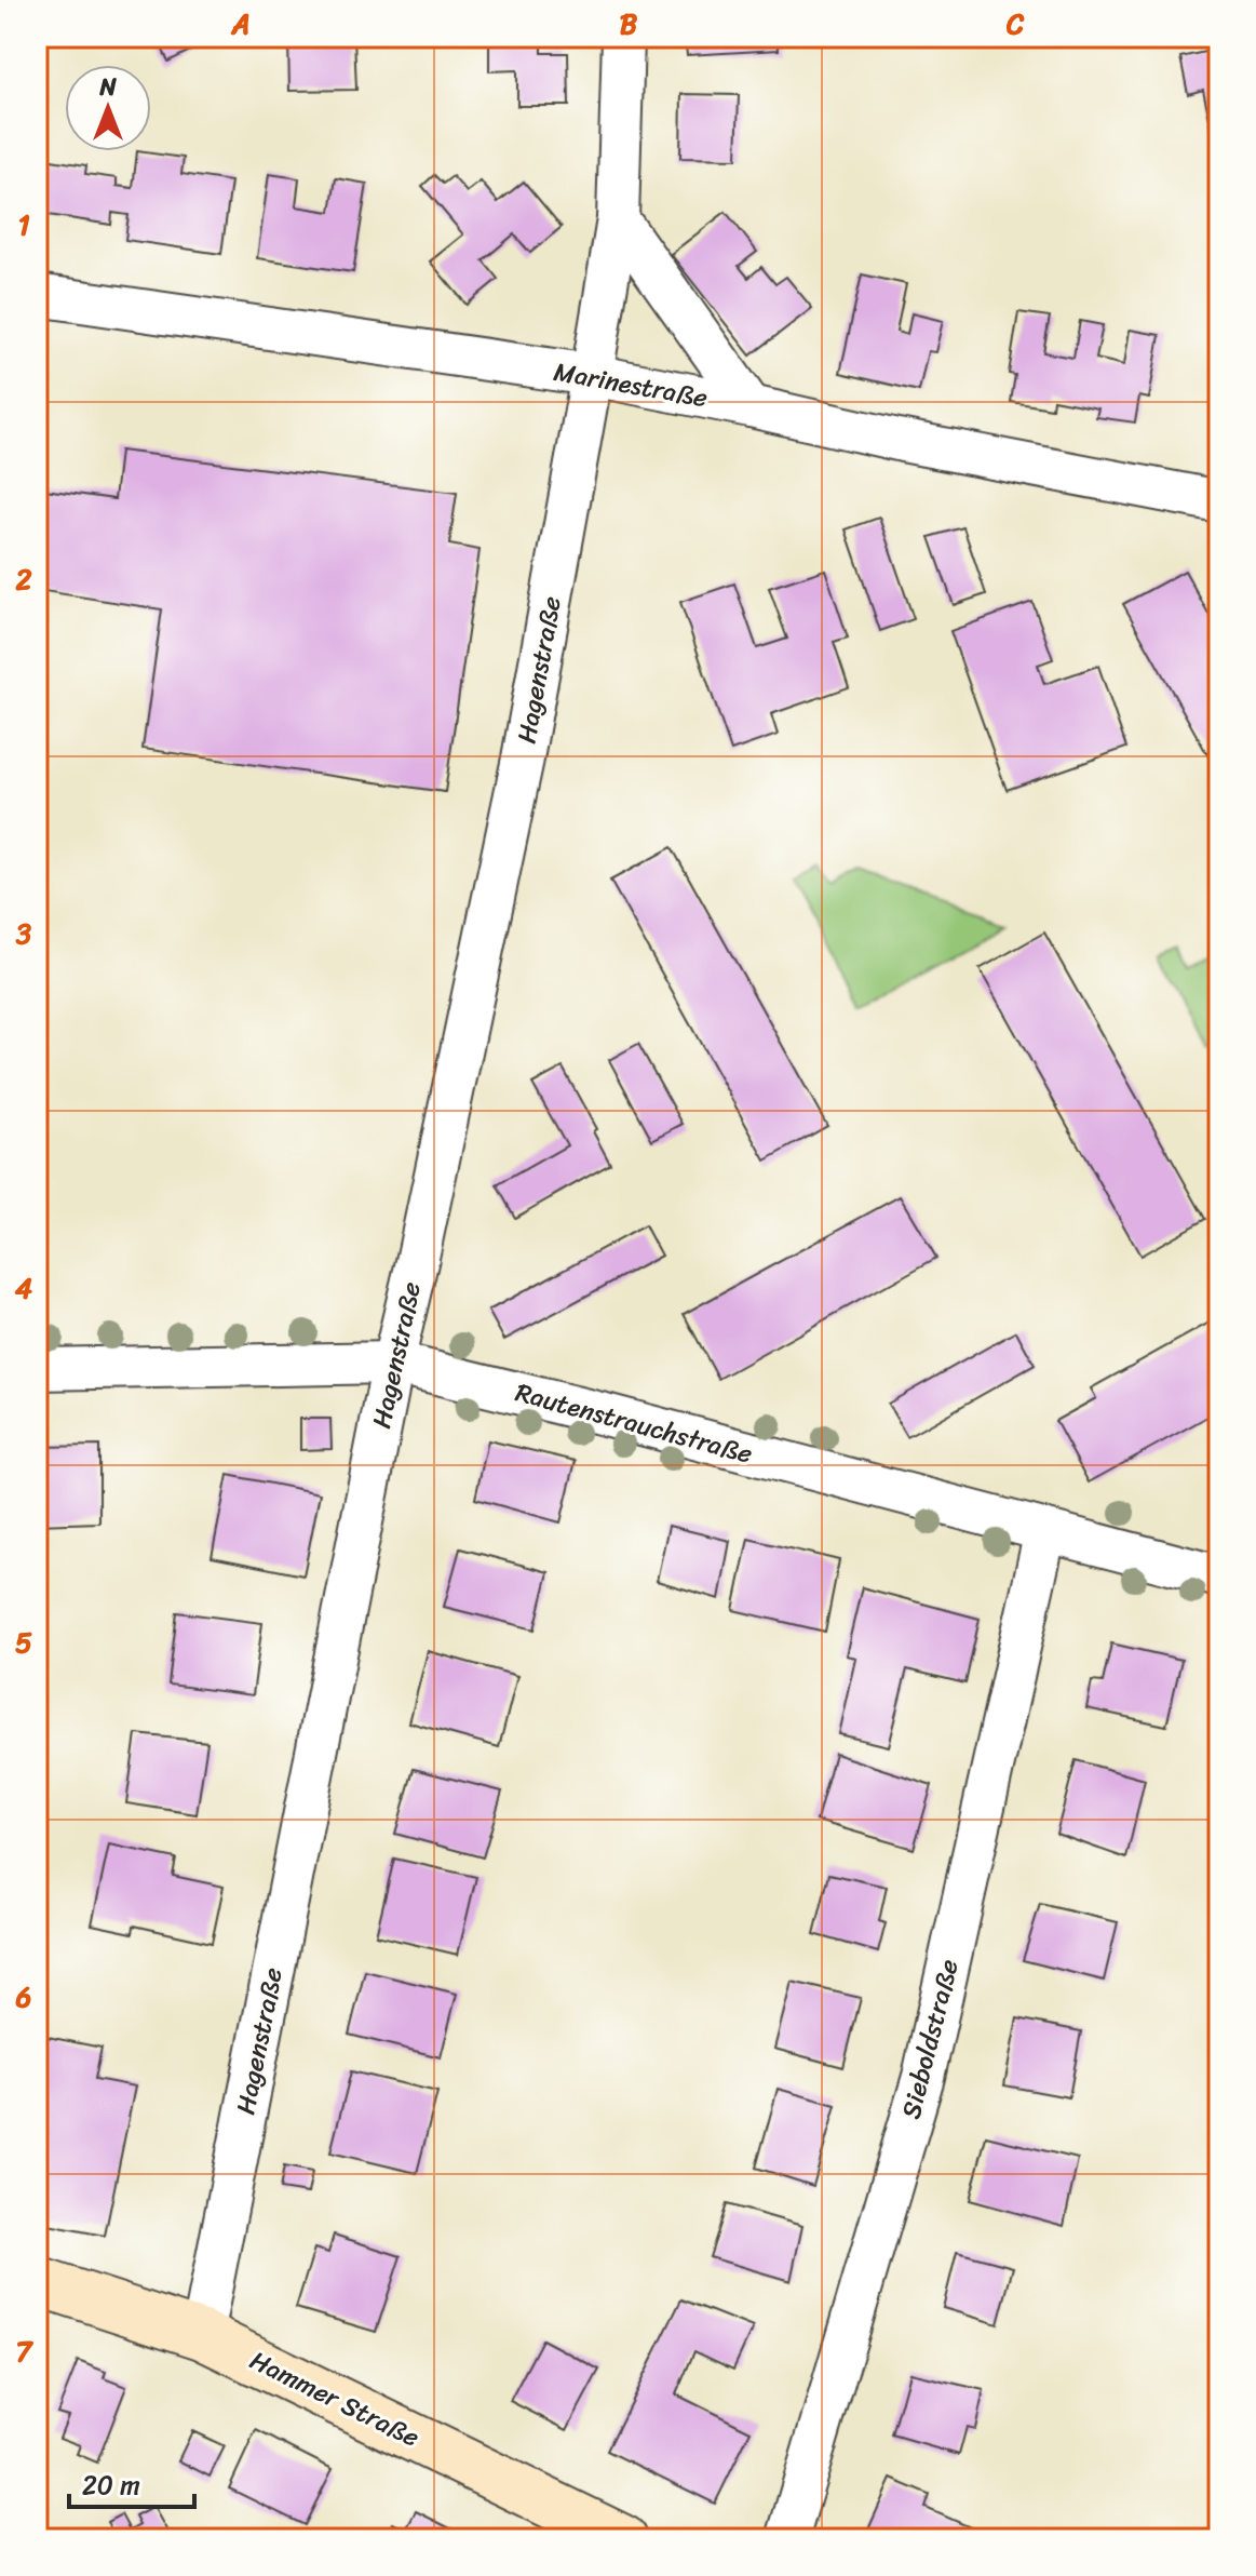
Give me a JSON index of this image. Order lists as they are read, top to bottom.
{
  "streets": {
    "main road": ["Hammer Straße"],
    "street": [
      "Marinestraße",
      "Hagenstraße",
      "Rautenstrauchstraße",
      "Sieboldstraße"
    ]
  },
  "crossings": [
    ["Marinestraße", "Hagenstraße"],
    ["Hagenstraße", "Rautenstrauchstraße"],
    ["Hagenstraße", "Hammer Straße"],
    ["Rautenstrauchstraße", "Sieboldstraße"]
  ],
  "scale_bar": "20 m",
  "north": "top",
  "grid": {
    "columns": ["A", "B", "C"],
    "rows": [
      "1",
      "2",
      "3",
      "4",
      "5",
      "6",
      "7"
    ]
  }
}
